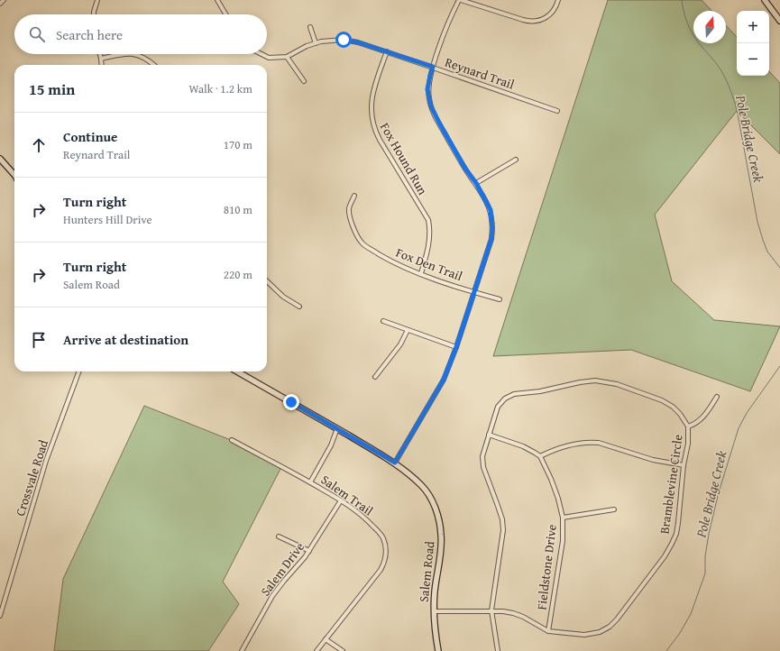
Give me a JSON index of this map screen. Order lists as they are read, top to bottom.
{
  "streets": {
    "street": [
      "Reynard Trail",
      "Fox Hound Run",
      "Fox Den Trail",
      "Crossvale Road",
      "Bramblevine Circle",
      "Salem Trail",
      "Fieldstone Drive",
      "Salem Drive",
      "Salem Road"
    ]
  },
  "crossings": [
    ["Reynard Trail", "Fox Hound Run"],
    ["Fox Hound Run", "Fox Den Trail"],
    ["Bramblevine Circle", "Fieldstone Drive"],
    ["Bramblevine Circle", "Salem Road"],
    ["Salem Trail", "Salem Drive"]
  ],
  "water": ["Pole Bridge Creek"],
  "north": "top",
  "page": {
    "map_buttons": ["+", "−"],
    "search": "Search here",
    "heading": ["15 min", "Walk · 1.2 km"],
    "list": [
      ["Continue", "Reynard Trail", "170 m"],
      ["Turn right", "Hunters Hill Drive", "810 m"],
      ["Turn right", "Salem Road", "220 m"],
      "Arrive at destination"
    ]
  }
}
